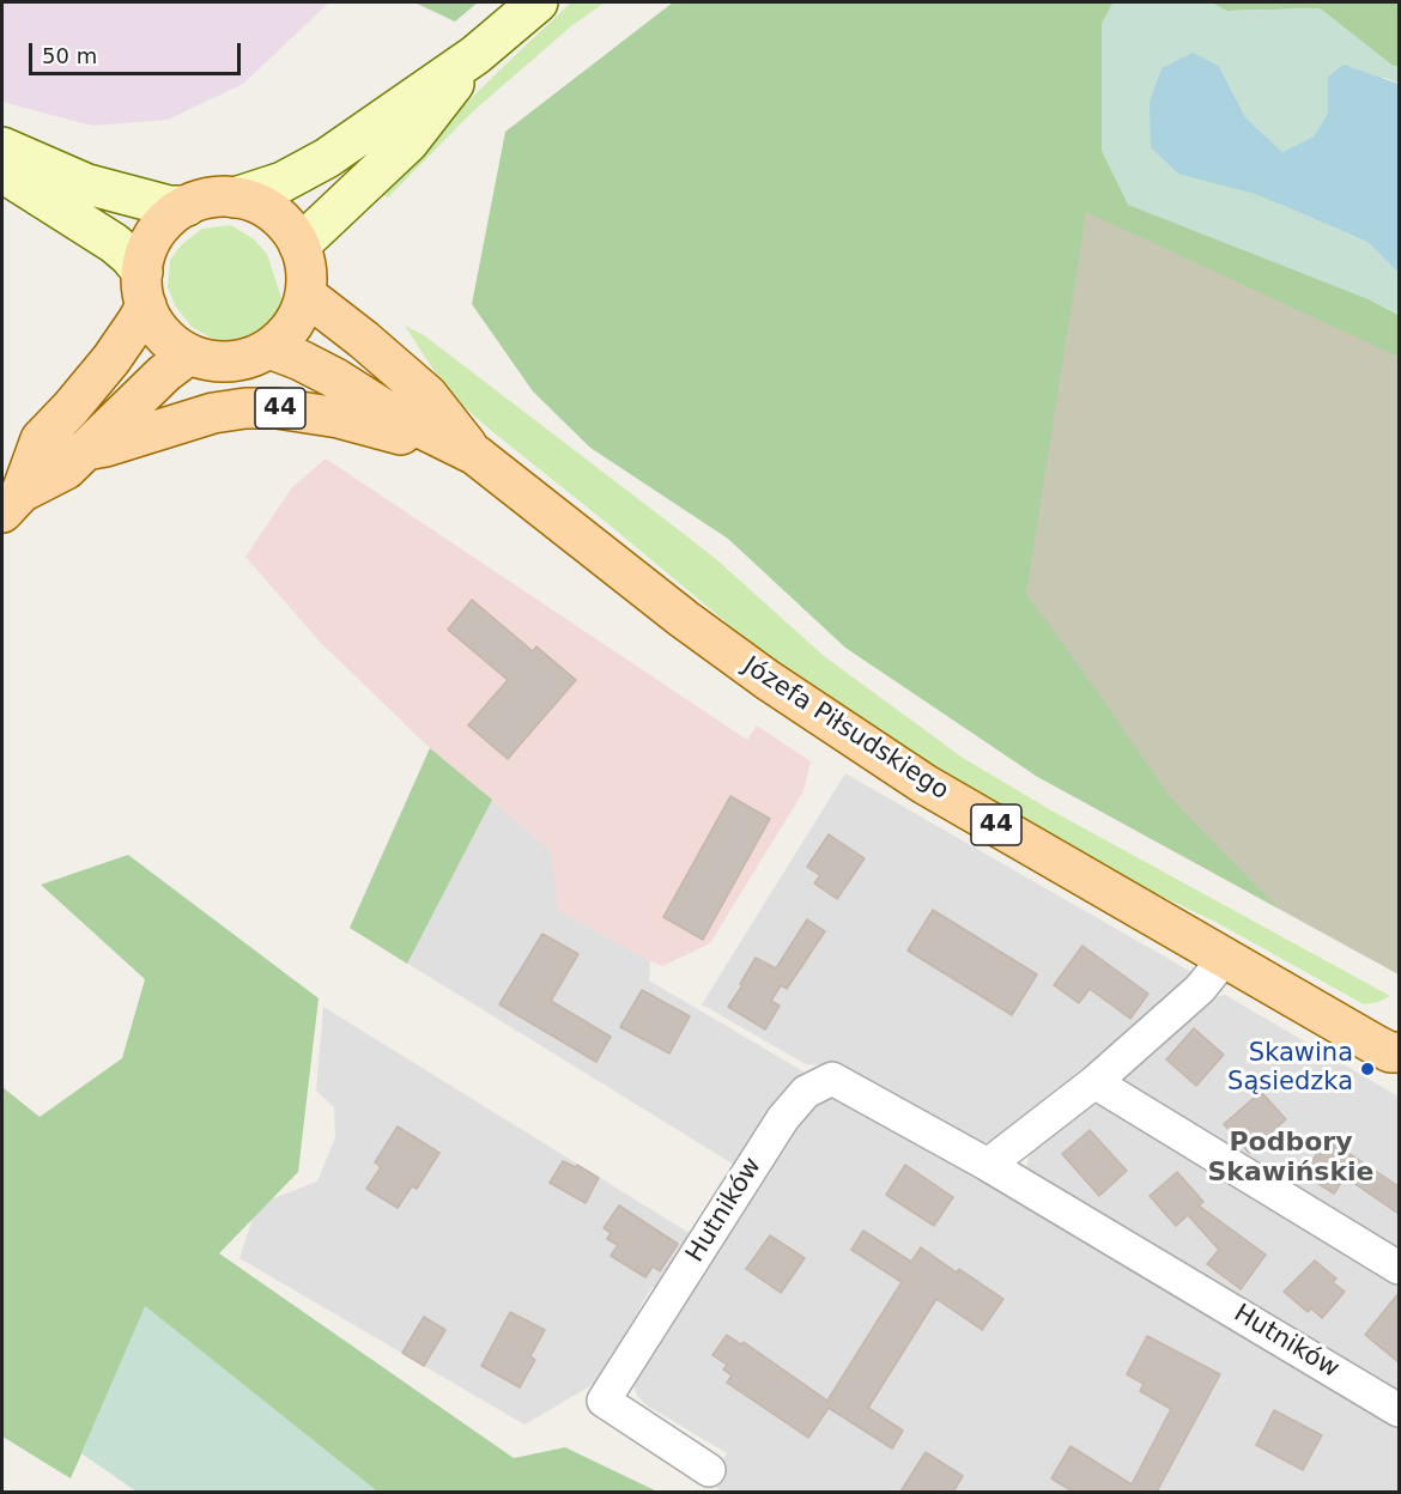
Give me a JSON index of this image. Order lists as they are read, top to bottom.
{
  "streets": {
    "main road": ["44", "Józefa Piłsudskiego"],
    "street": ["Hutników"]
  },
  "crossings": [
    ["44", "Józefa Piłsudskiego"]
  ],
  "districts": ["Podbory Skawińskie"],
  "places": ["Skawina Sąsiedzka"],
  "scale_bar": "50 m"
}
